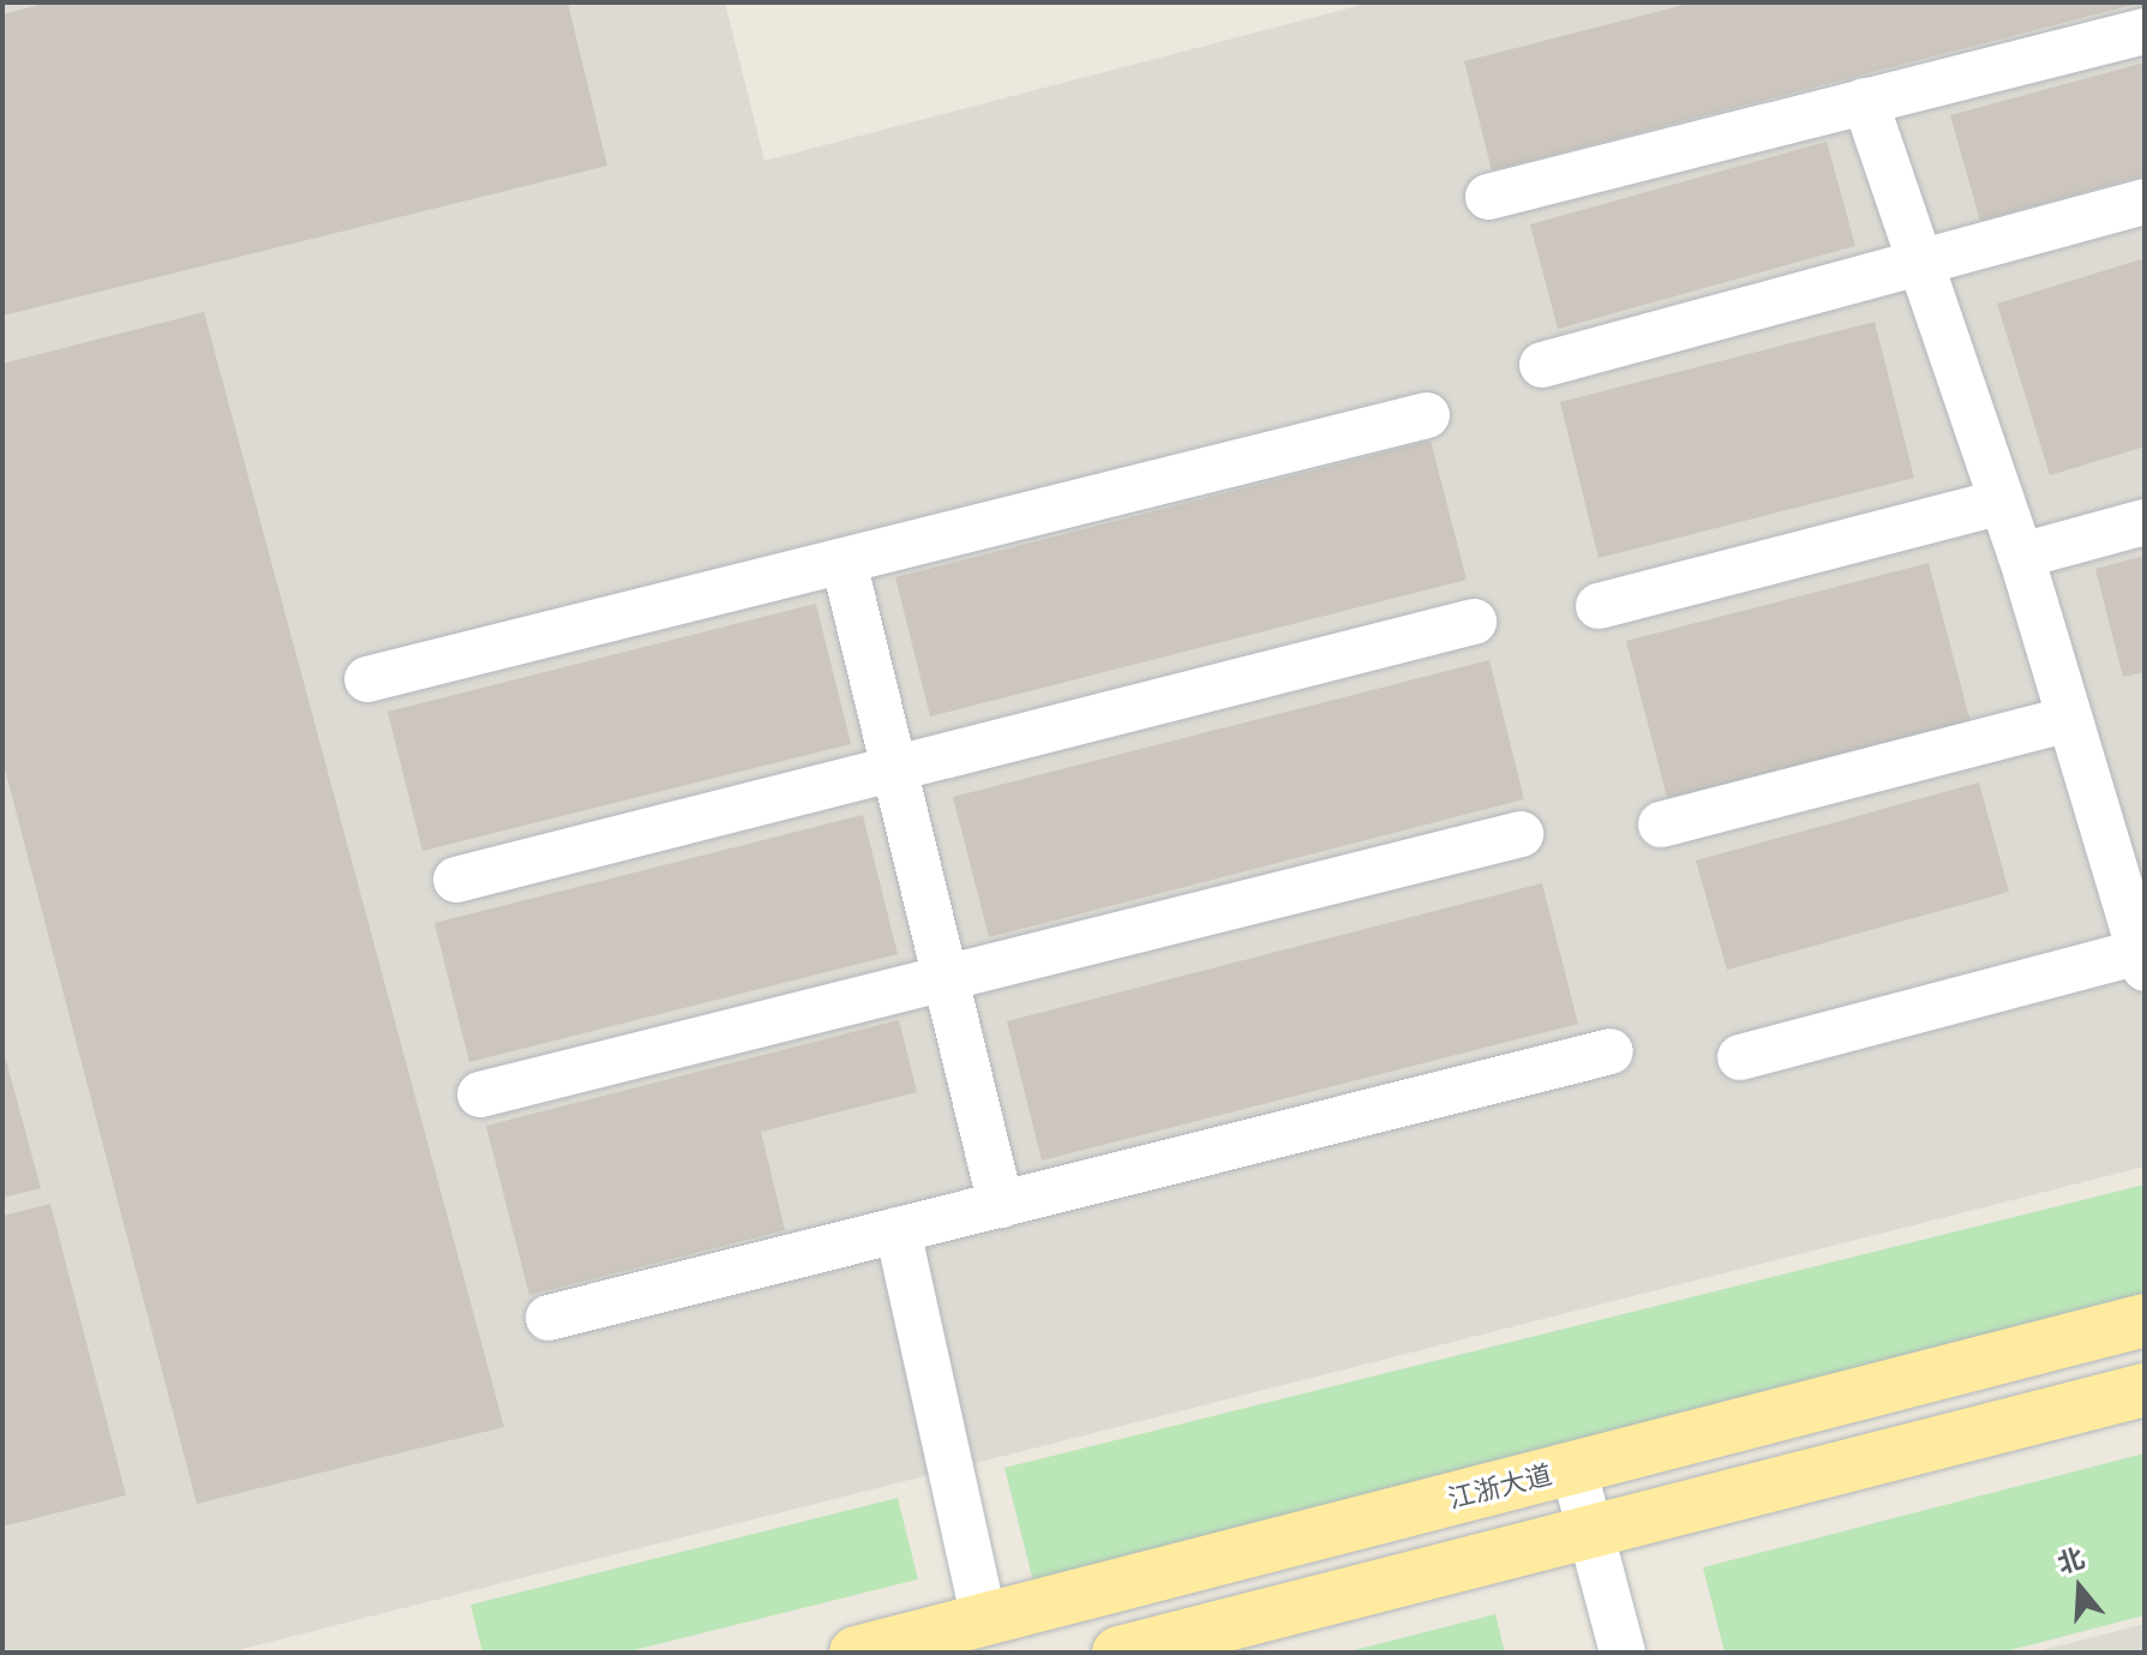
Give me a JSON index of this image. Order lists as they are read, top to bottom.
{
  "streets": {
    "main road": ["江浙大道"]
  },
  "north": "top"
}
